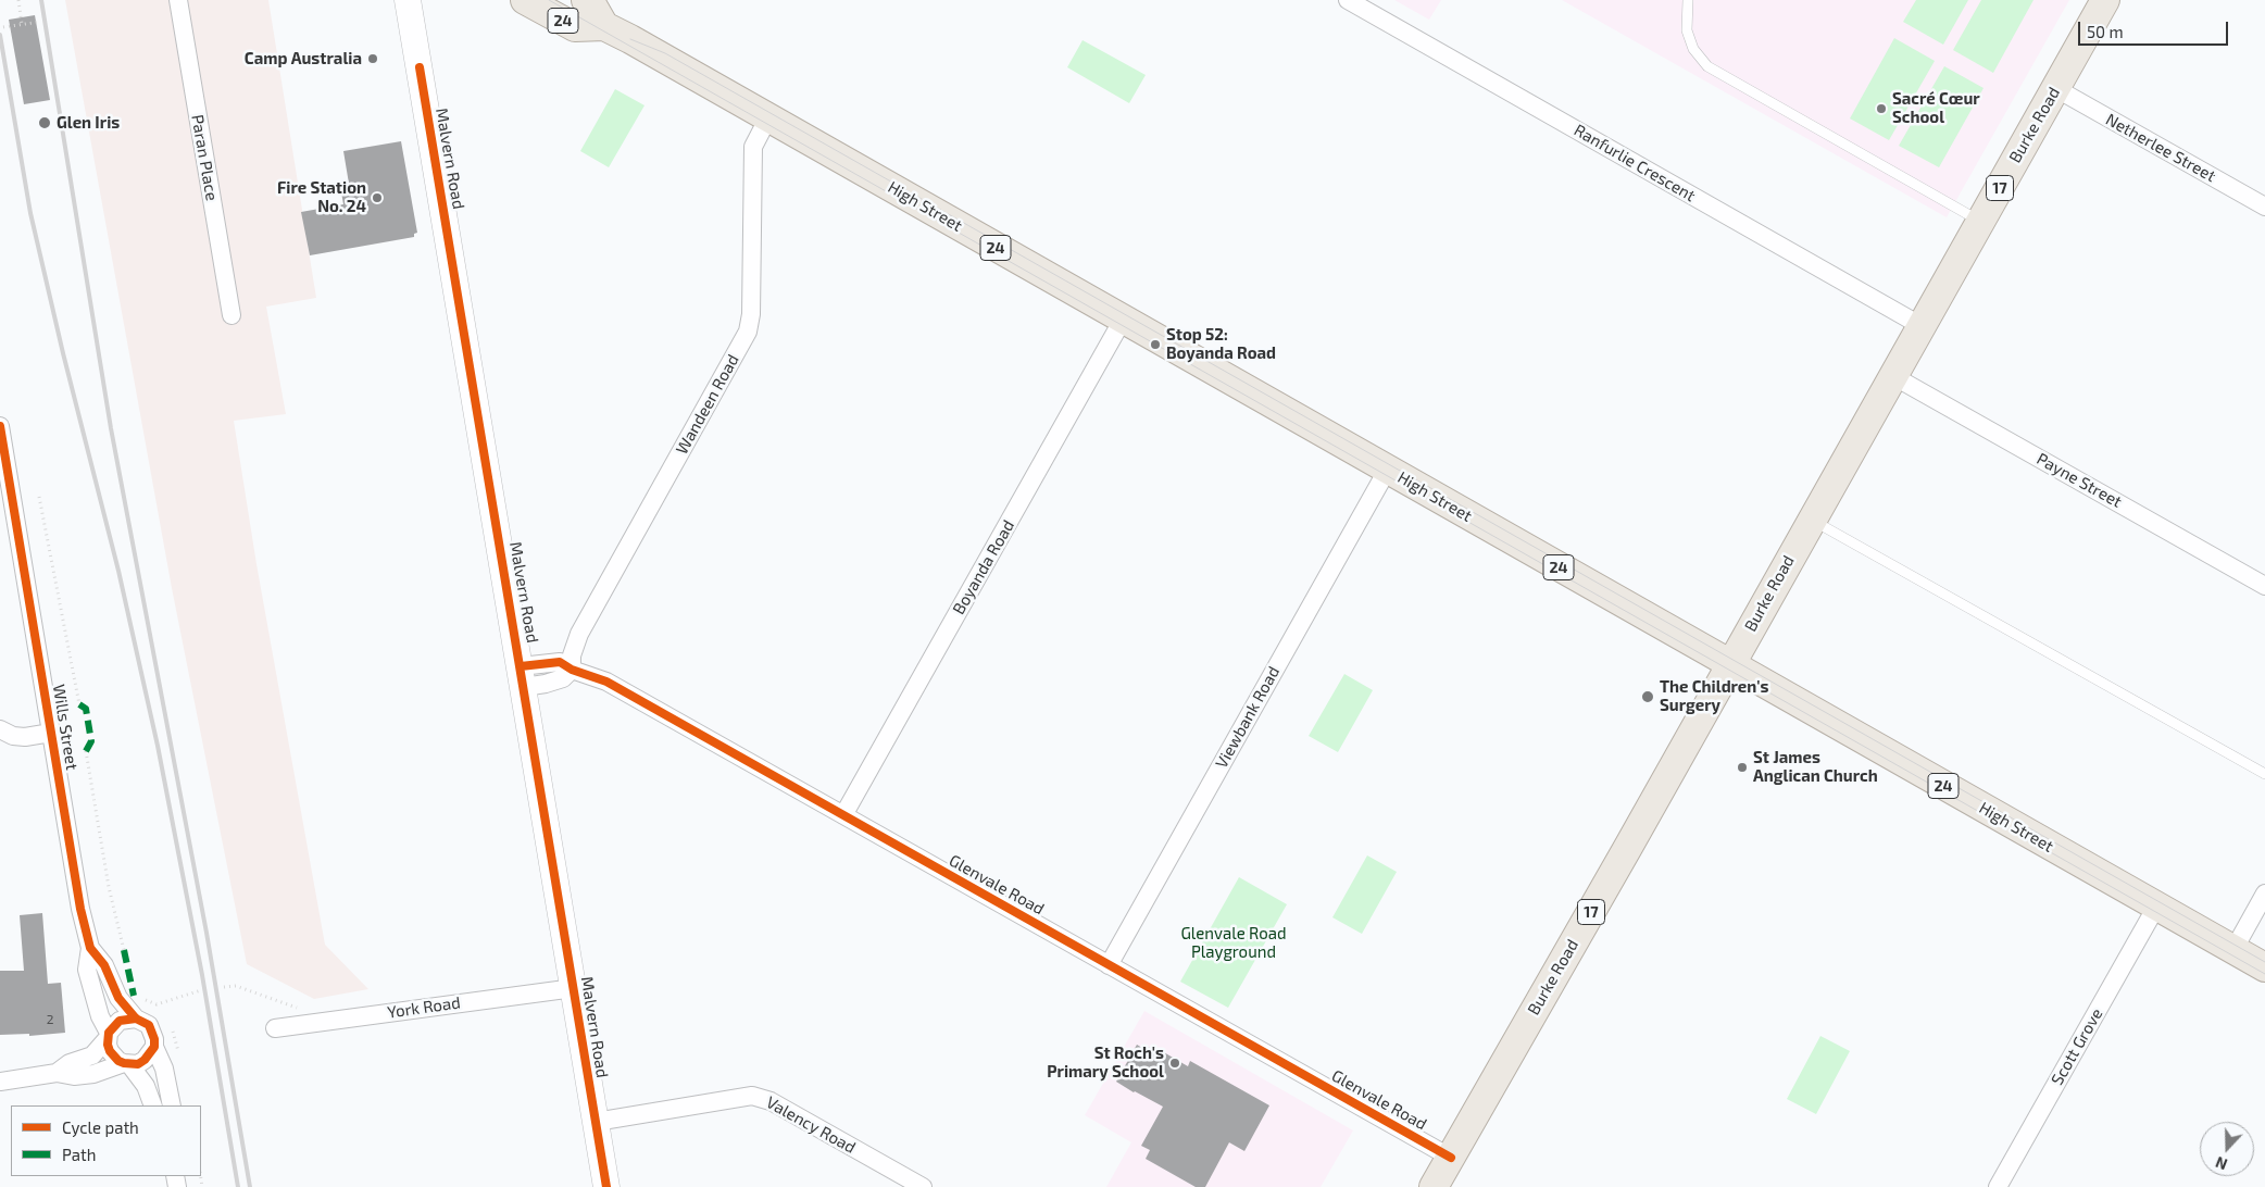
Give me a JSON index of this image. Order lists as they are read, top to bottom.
{
  "streets": {
    "main road": [
      "24",
      "Burke Road",
      "Malvern Road",
      "17",
      "High Street"
    ],
    "street": [
      "Netherlee Street",
      "Paran Place",
      "Ranfurlie Crescent",
      "Wandeen Road",
      "Payne Street",
      "Boyanda Road",
      "Viewbank Road",
      "Wills Street",
      "Glenvale Road",
      "York Road",
      "Scott Grove",
      "Valency Road"
    ]
  },
  "crossings": [
    ["24", "High Street"],
    ["Burke Road", "Netherlee Street"],
    ["Burke Road", "Ranfurlie Crescent"],
    ["Burke Road", "High Street"],
    ["Burke Road", "Payne Street"],
    ["Burke Road", "Glenvale Road"],
    ["Malvern Road", "York Road"],
    ["Malvern Road", "Valency Road"],
    ["High Street", "Wandeen Road"],
    ["High Street", "Boyanda Road"],
    ["High Street", "Viewbank Road"],
    ["High Street", "Scott Grove"],
    ["Wandeen Road", "Glenvale Road"],
    ["Boyanda Road", "Glenvale Road"],
    ["Viewbank Road", "Glenvale Road"]
  ],
  "parks": ["Glenvale Road Playground"],
  "places": [
    "Camp Australia",
    "Sacré Cœur School",
    "Glen Iris",
    "Fire Station No. 24",
    "Stop 52: Boyanda Road",
    "The Children's Surgery",
    "St James Anglican Church",
    "St Roch's Primary School"
  ],
  "house_numbers": ["2"],
  "legend": ["Cycle path", "Path"],
  "scale_bar": "50 m",
  "north": "bottom"
}
